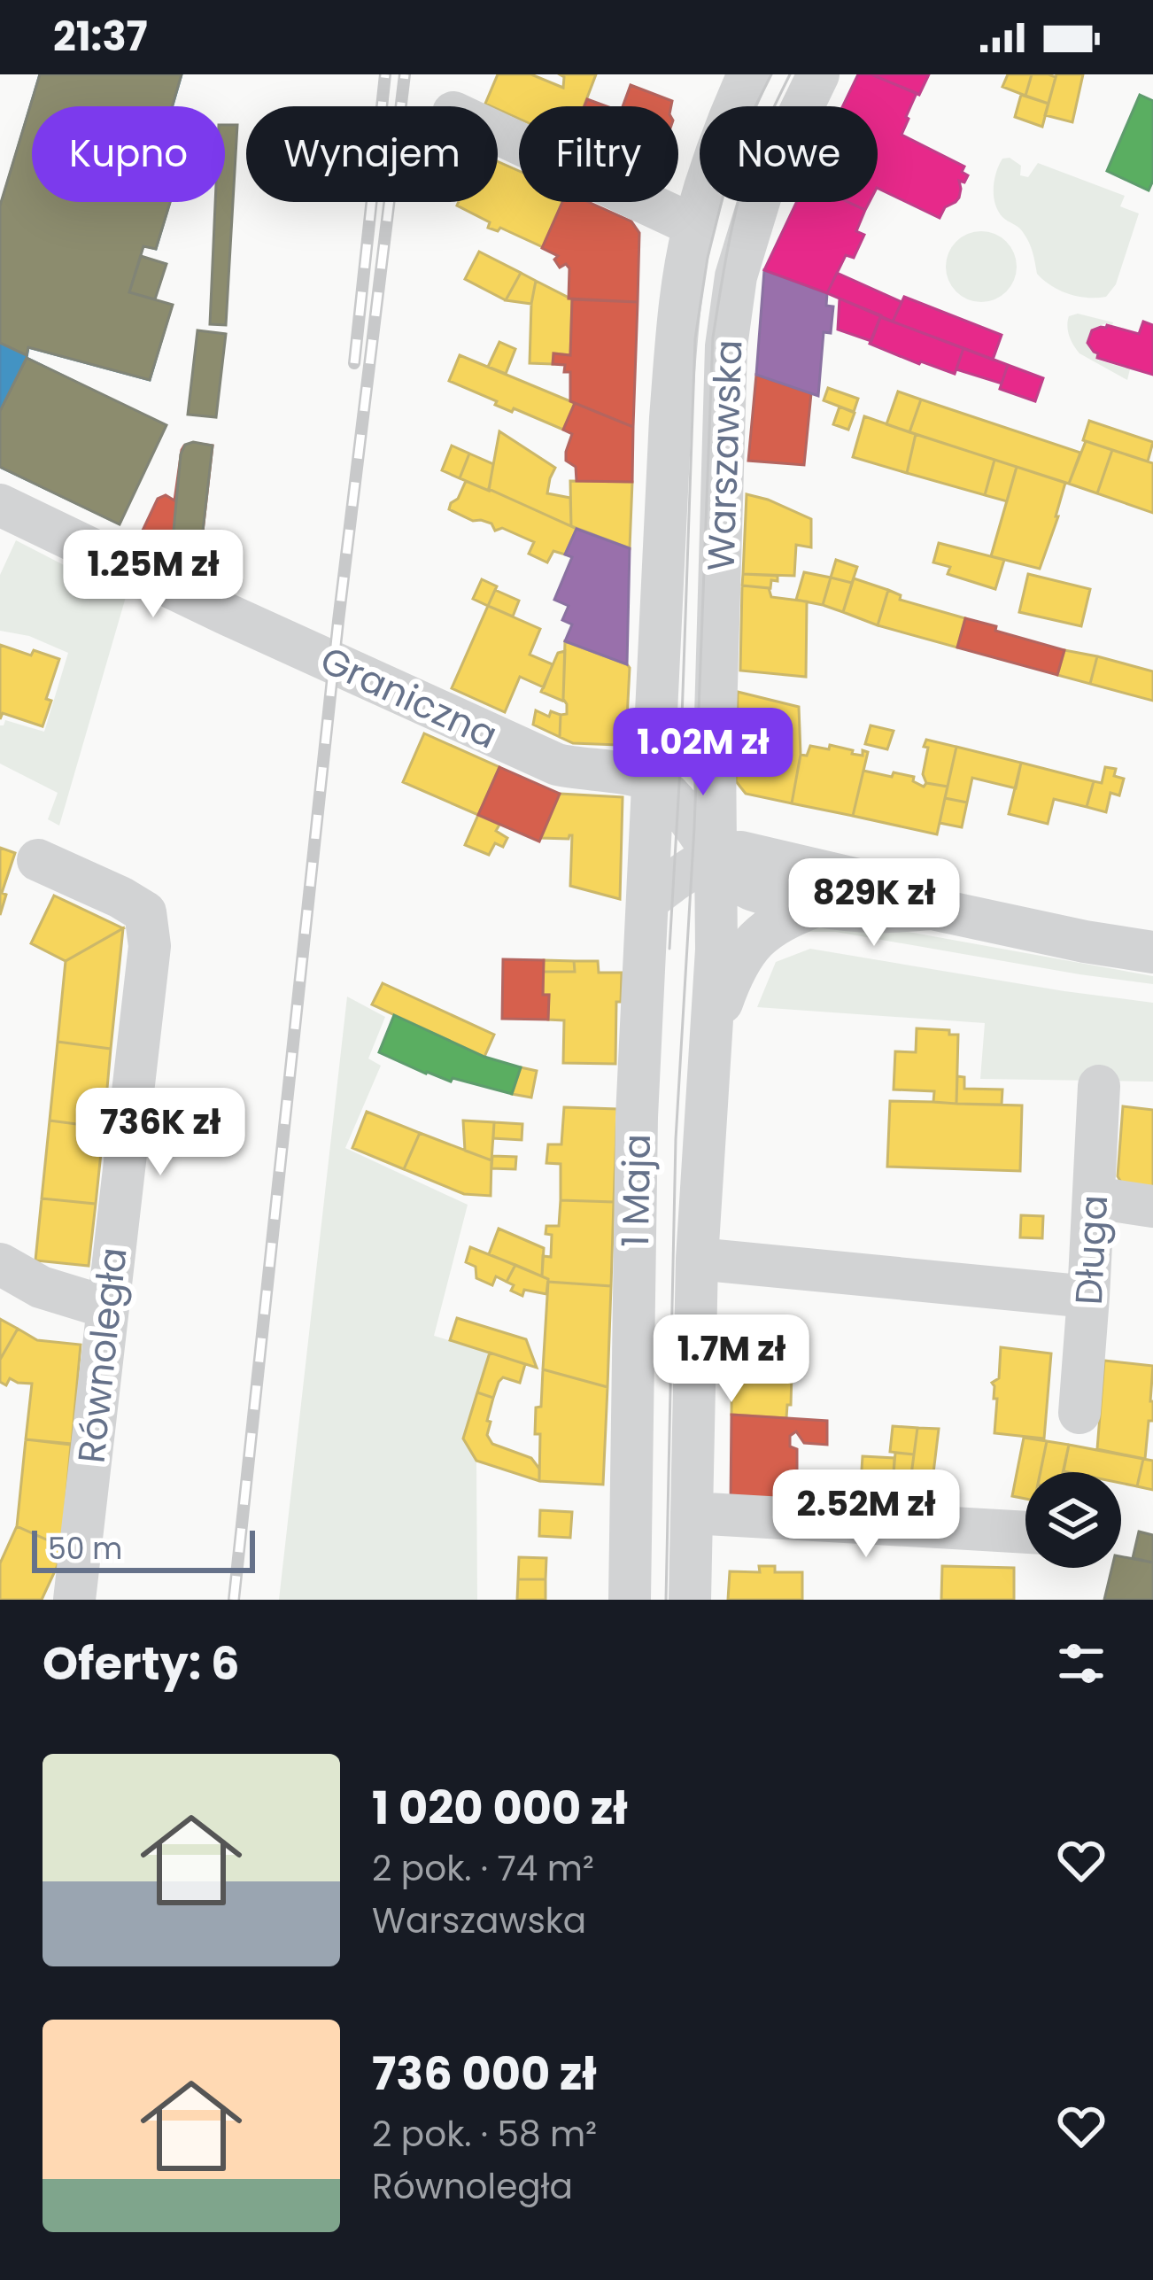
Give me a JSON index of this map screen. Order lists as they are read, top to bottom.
{
  "streets": {
    "street": [
      "Warszawska",
      "Graniczna",
      "1 Maja",
      "Długa",
      "Równoległa"
    ]
  },
  "crossings": [
    ["Warszawska", "Graniczna"],
    ["Warszawska", "1 Maja"],
    ["Graniczna", "1 Maja"]
  ],
  "scale_bar": "50 m",
  "page": {
    "status": "21:37",
    "chip": [
      "Kupno",
      "Wynajem",
      "Filtry",
      "Nowe"
    ],
    "price": [
      "1.25M zł",
      "1.02M zł",
      "829K zł",
      "736K zł",
      "1.7M zł",
      "2.52M zł"
    ],
    "scale": "50 m",
    "heading": "Oferty: 6",
    "list": [
      {
        "name": "1 020 000 zł",
        "note": "2 pok. · 74 m² · Warszawska"
      },
      {
        "name": "736 000 zł",
        "note": "2 pok. · 58 m² · Równoległa"
      }
    ]
  }
}
